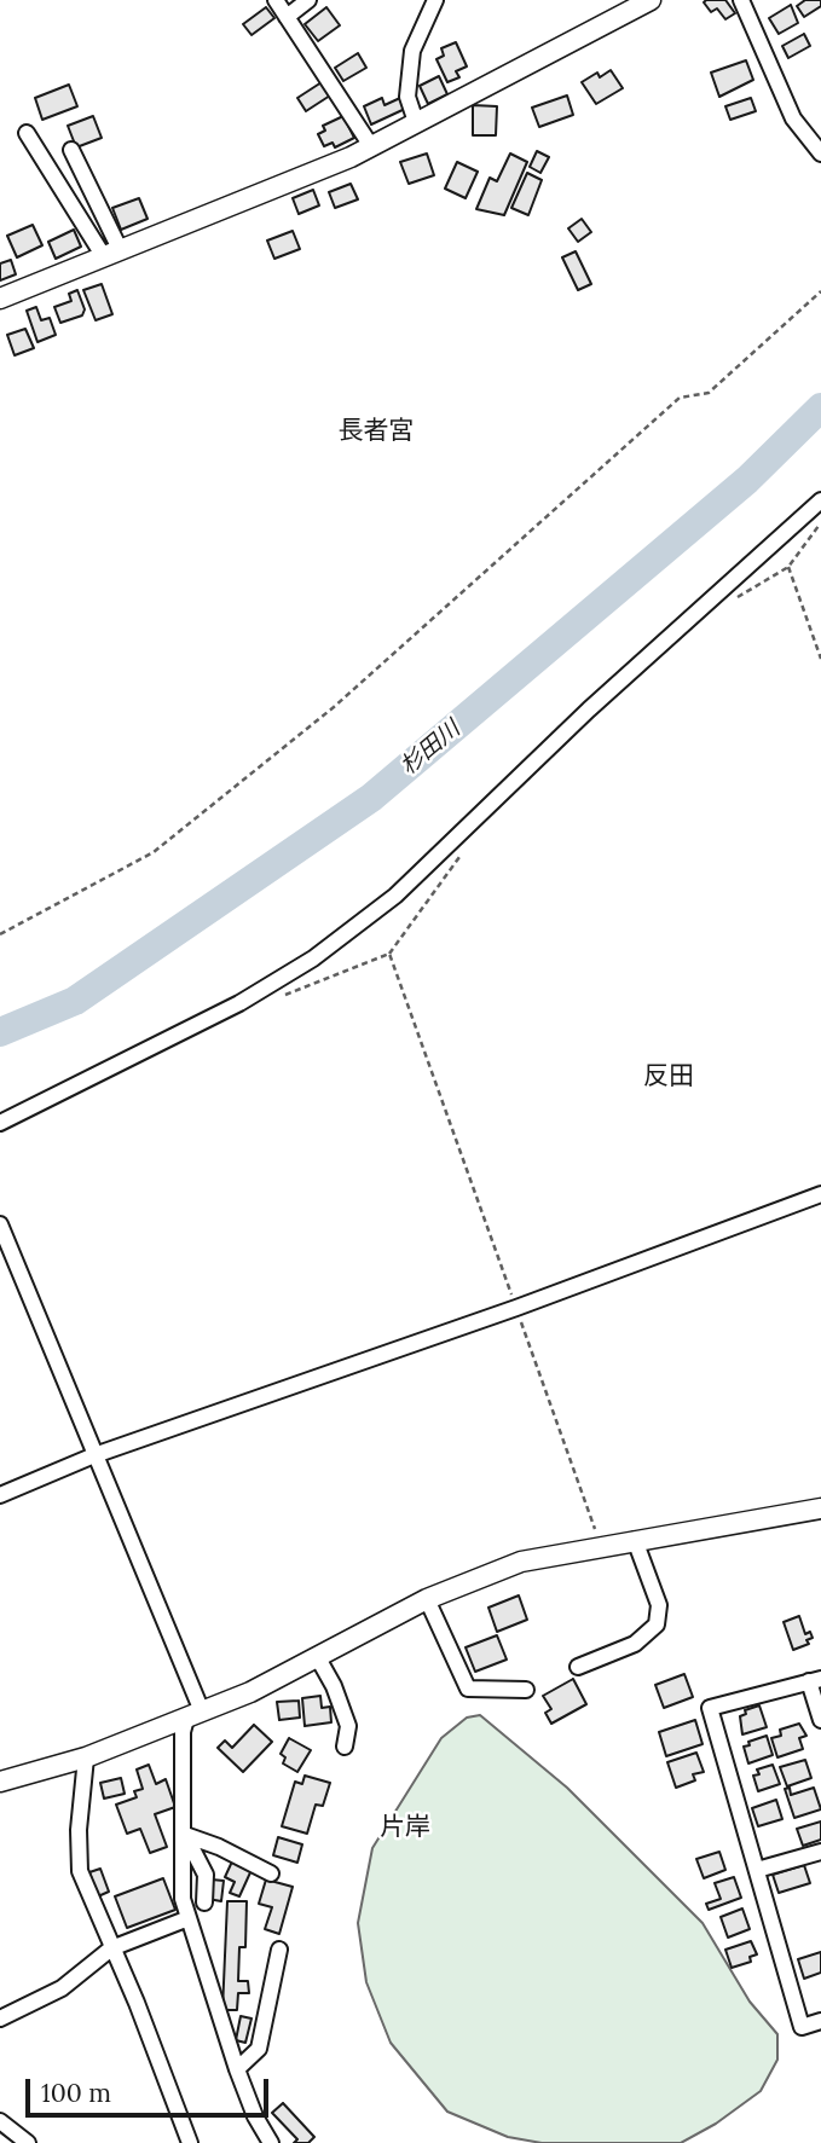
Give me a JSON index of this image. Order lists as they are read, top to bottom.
{
  "districts": ["長者宮", "反田", "片岸"],
  "water": ["杉田川"],
  "scale_bar": "100 m"
}
